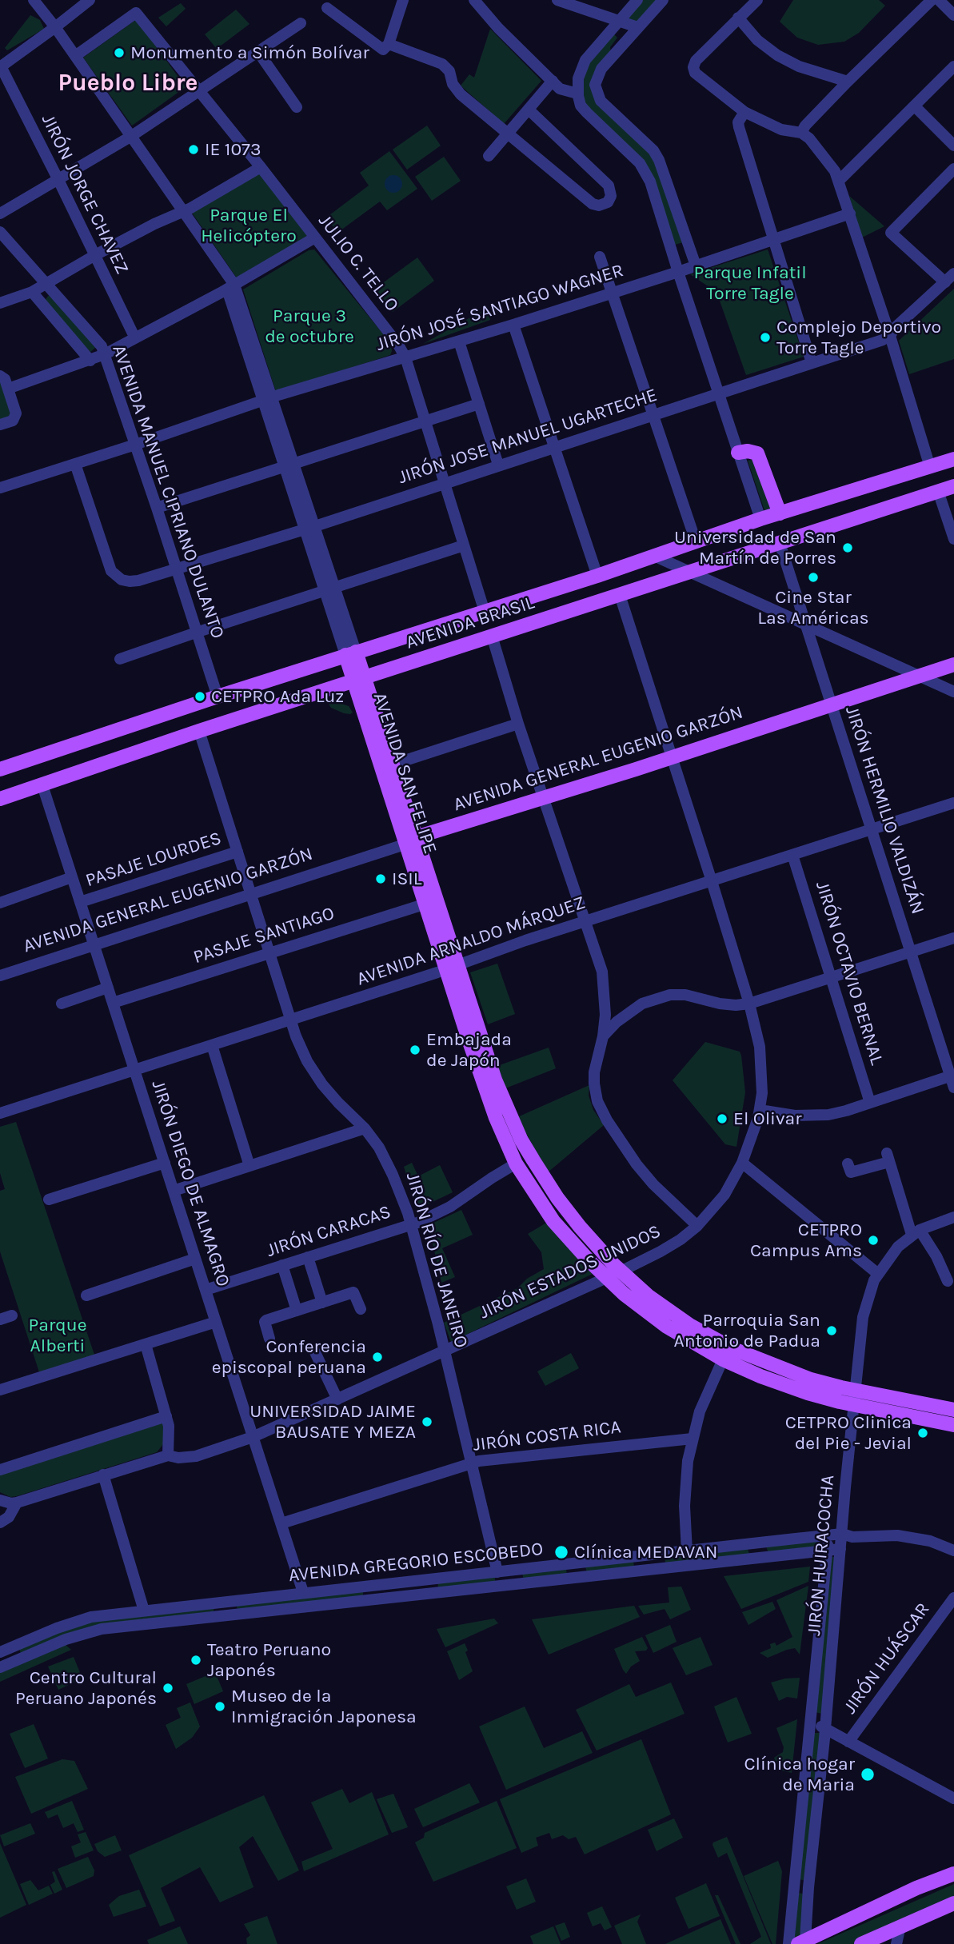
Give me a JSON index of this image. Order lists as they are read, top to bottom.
{
  "streets": {
    "main road": ["AVENIDA BRASIL", "AVENIDA GENERAL EUGENIO GARZÓN", "AVENIDA SAN FELIPE"],
    "street": [
      "JIRÓN JORGE CHAVEZ",
      "JULIO C. TELLO",
      "JIRÓN JOSÉ SANTIAGO WAGNER",
      "JIRÓN JOSE MANUEL UGARTECHE",
      "AVENIDA MANUEL CIPRIANO DULANTO",
      "JIRÓN HERMILIO VALDIZÁN",
      "PASAJE LOURDES",
      "PASAJE SANTIAGO",
      "AVENIDA ARNALDO MÁRQUEZ",
      "JIRÓN OCTAVIO BERNAL",
      "JIRÓN DIEGO DE ALMAGRO",
      "JIRÓN CARACAS",
      "JIRÓN RÍO DE JANEIRO",
      "JIRÓN ESTADOS UNIDOS",
      "JIRÓN COSTA RICA",
      "JIRÓN HUIRACOCHA",
      "AVENIDA GREGORIO ESCOBEDO",
      "JIRÓN HUÁSCAR"
    ]
  },
  "crossings": [
    ["JULIO C. TELLO", "JIRÓN JOSÉ SANTIAGO WAGNER"],
    ["JULIO C. TELLO", "JIRÓN JOSE MANUEL UGARTECHE"],
    ["JULIO C. TELLO", "AVENIDA BRASIL"],
    ["JIRÓN JOSÉ SANTIAGO WAGNER", "JIRÓN JOSE MANUEL UGARTECHE"],
    ["JIRÓN JOSÉ SANTIAGO WAGNER", "AVENIDA MANUEL CIPRIANO DULANTO"],
    ["JIRÓN JOSE MANUEL UGARTECHE", "AVENIDA MANUEL CIPRIANO DULANTO"],
    ["AVENIDA MANUEL CIPRIANO DULANTO", "AVENIDA BRASIL"],
    ["AVENIDA BRASIL", "AVENIDA SAN FELIPE"],
    ["AVENIDA BRASIL", "JIRÓN HERMILIO VALDIZÁN"],
    ["AVENIDA BRASIL", "JIRÓN DIEGO DE ALMAGRO"],
    ["AVENIDA BRASIL", "JIRÓN RÍO DE JANEIRO"],
    ["AVENIDA BRASIL", "JIRÓN ESTADOS UNIDOS"],
    ["AVENIDA GENERAL EUGENIO GARZÓN", "AVENIDA SAN FELIPE"],
    ["AVENIDA GENERAL EUGENIO GARZÓN", "JIRÓN HERMILIO VALDIZÁN"],
    ["AVENIDA GENERAL EUGENIO GARZÓN", "JIRÓN DIEGO DE ALMAGRO"],
    ["AVENIDA GENERAL EUGENIO GARZÓN", "JIRÓN RÍO DE JANEIRO"],
    ["AVENIDA GENERAL EUGENIO GARZÓN", "JIRÓN ESTADOS UNIDOS"],
    ["AVENIDA SAN FELIPE", "PASAJE SANTIAGO"],
    ["AVENIDA SAN FELIPE", "AVENIDA ARNALDO MÁRQUEZ"],
    ["AVENIDA SAN FELIPE", "JIRÓN CARACAS"],
    ["AVENIDA SAN FELIPE", "JIRÓN ESTADOS UNIDOS"],
    ["AVENIDA SAN FELIPE", "JIRÓN HUIRACOCHA"],
    ["JIRÓN HERMILIO VALDIZÁN", "AVENIDA ARNALDO MÁRQUEZ"],
    ["PASAJE LOURDES", "JIRÓN DIEGO DE ALMAGRO"],
    ["PASAJE LOURDES", "JIRÓN RÍO DE JANEIRO"],
    ["PASAJE SANTIAGO", "JIRÓN DIEGO DE ALMAGRO"],
    ["PASAJE SANTIAGO", "JIRÓN RÍO DE JANEIRO"],
    ["AVENIDA ARNALDO MÁRQUEZ", "JIRÓN OCTAVIO BERNAL"],
    ["AVENIDA ARNALDO MÁRQUEZ", "JIRÓN DIEGO DE ALMAGRO"],
    ["AVENIDA ARNALDO MÁRQUEZ", "JIRÓN RÍO DE JANEIRO"],
    ["AVENIDA ARNALDO MÁRQUEZ", "JIRÓN ESTADOS UNIDOS"],
    ["JIRÓN DIEGO DE ALMAGRO", "JIRÓN CARACAS"],
    ["JIRÓN DIEGO DE ALMAGRO", "JIRÓN ESTADOS UNIDOS"],
    ["JIRÓN DIEGO DE ALMAGRO", "JIRÓN COSTA RICA"],
    ["JIRÓN DIEGO DE ALMAGRO", "AVENIDA GREGORIO ESCOBEDO"],
    ["JIRÓN CARACAS", "JIRÓN RÍO DE JANEIRO"],
    ["JIRÓN RÍO DE JANEIRO", "JIRÓN ESTADOS UNIDOS"],
    ["JIRÓN RÍO DE JANEIRO", "JIRÓN COSTA RICA"],
    ["JIRÓN RÍO DE JANEIRO", "AVENIDA GREGORIO ESCOBEDO"],
    ["JIRÓN HUIRACOCHA", "AVENIDA GREGORIO ESCOBEDO"]
  ],
  "districts": ["Pueblo Libre"],
  "parks": [
    "Parque El Helicóptero",
    "Parque Infatil Torre Tagle",
    "Parque 3 de octubre",
    "Parque Alberti"
  ],
  "places": [
    "Monumento a Simón Bolívar",
    "IE 1073",
    "Complejo Deportivo Torre Tagle",
    "Universidad de San Martín de Porres",
    "Cine Star Las Américas",
    "CETPRO Ada Luz",
    "ISIL",
    "Embajada de Japón",
    "El Olivar",
    "CETPRO Campus Ams",
    "Parroquia San Antonio de Padua",
    "Conferencia episcopal peruana",
    "UNIVERSIDAD JAIME BAUSATE Y MEZA",
    "CETPRO Clinica del Pie - Jevial",
    "Clínica MEDAVAN",
    "Teatro Peruano Japonés",
    "Centro Cultural Peruano Japonés",
    "Museo de la Inmigración Japonesa",
    "Clínica hogar de Maria"
  ]
}
